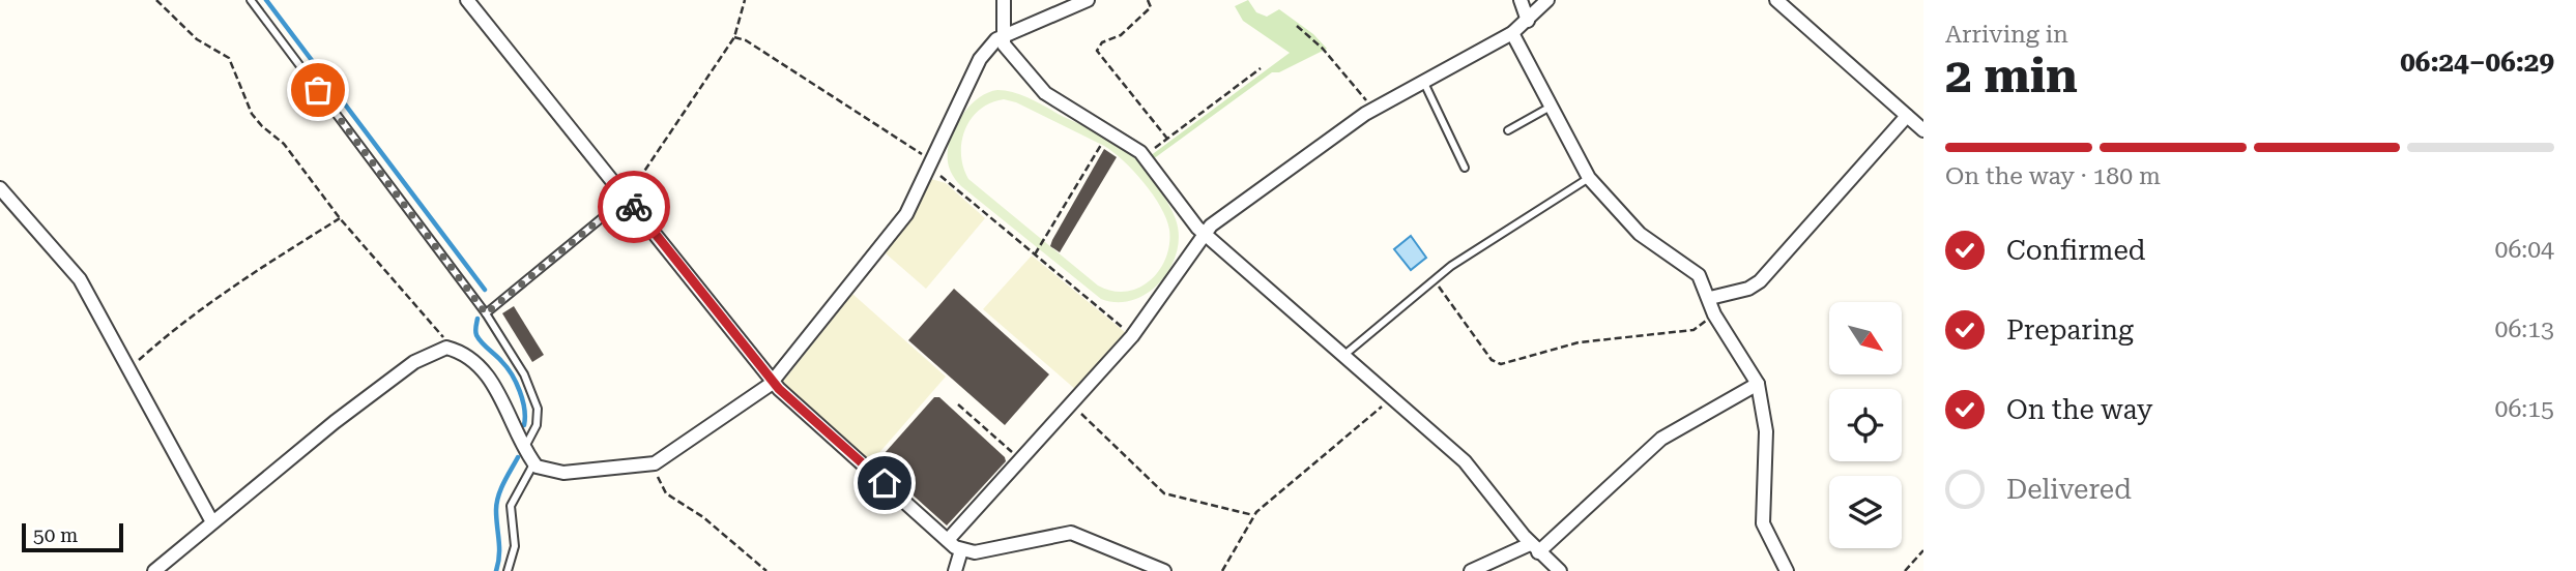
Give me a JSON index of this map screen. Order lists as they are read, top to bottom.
{
  "scale_bar": "50 m",
  "north": "bottom right",
  "page": {
    "heading": ["2 min", "Arriving in", "06:24–06:29"],
    "bar": "On the way · 180 m",
    "list": [
      ["Confirmed", "06:04"],
      ["Preparing", "06:13"],
      ["On the way", "06:15"],
      "Delivered"
    ],
    "scale": "50 m"
  }
}
